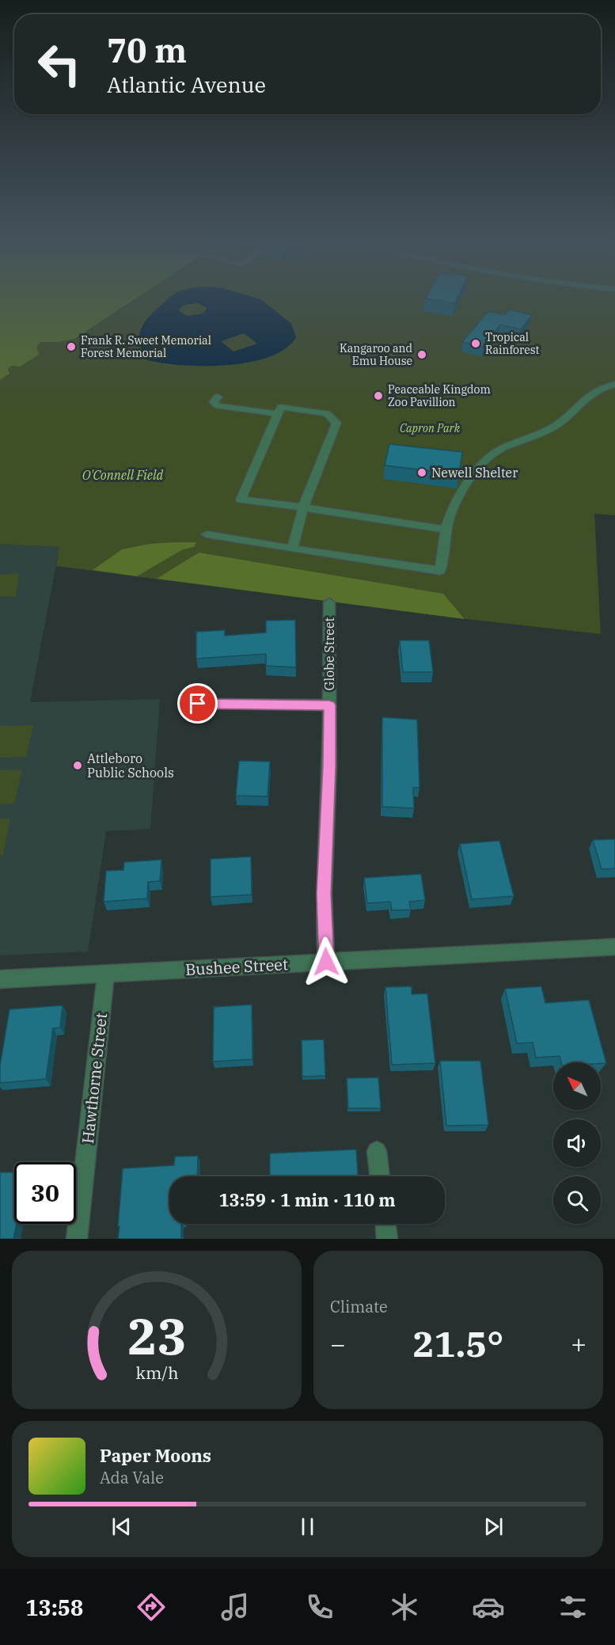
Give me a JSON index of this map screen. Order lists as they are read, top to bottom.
{
  "streets": {
    "street": ["Globe Street", "Bushee Street", "Hawthorne Street"]
  },
  "crossings": [
    ["Globe Street", "Bushee Street"],
    ["Bushee Street", "Hawthorne Street"]
  ],
  "parks": ["Capron Park", "O'Connell Field"],
  "places": [
    "Tropical Rainforest",
    "Frank R. Sweet Memorial Forest Memorial",
    "Kangaroo and Emu House",
    "Peaceable Kingdom Zoo Pavillion",
    "Newell Shelter",
    "Attleboro Public Schools"
  ],
  "north": "top left",
  "page": {
    "turn": ["70 m", "Atlantic Avenue"],
    "limit": "30",
    "trip": "13:59 · 1 min · 110 m",
    "tile": "Climate",
    "heat": ["−", "21.5°", "+"],
    "song": ["Paper Moons", "Ada Vale"],
    "tabs": "13:58",
    "gauge": ["23", "km/h"]
  }
}
